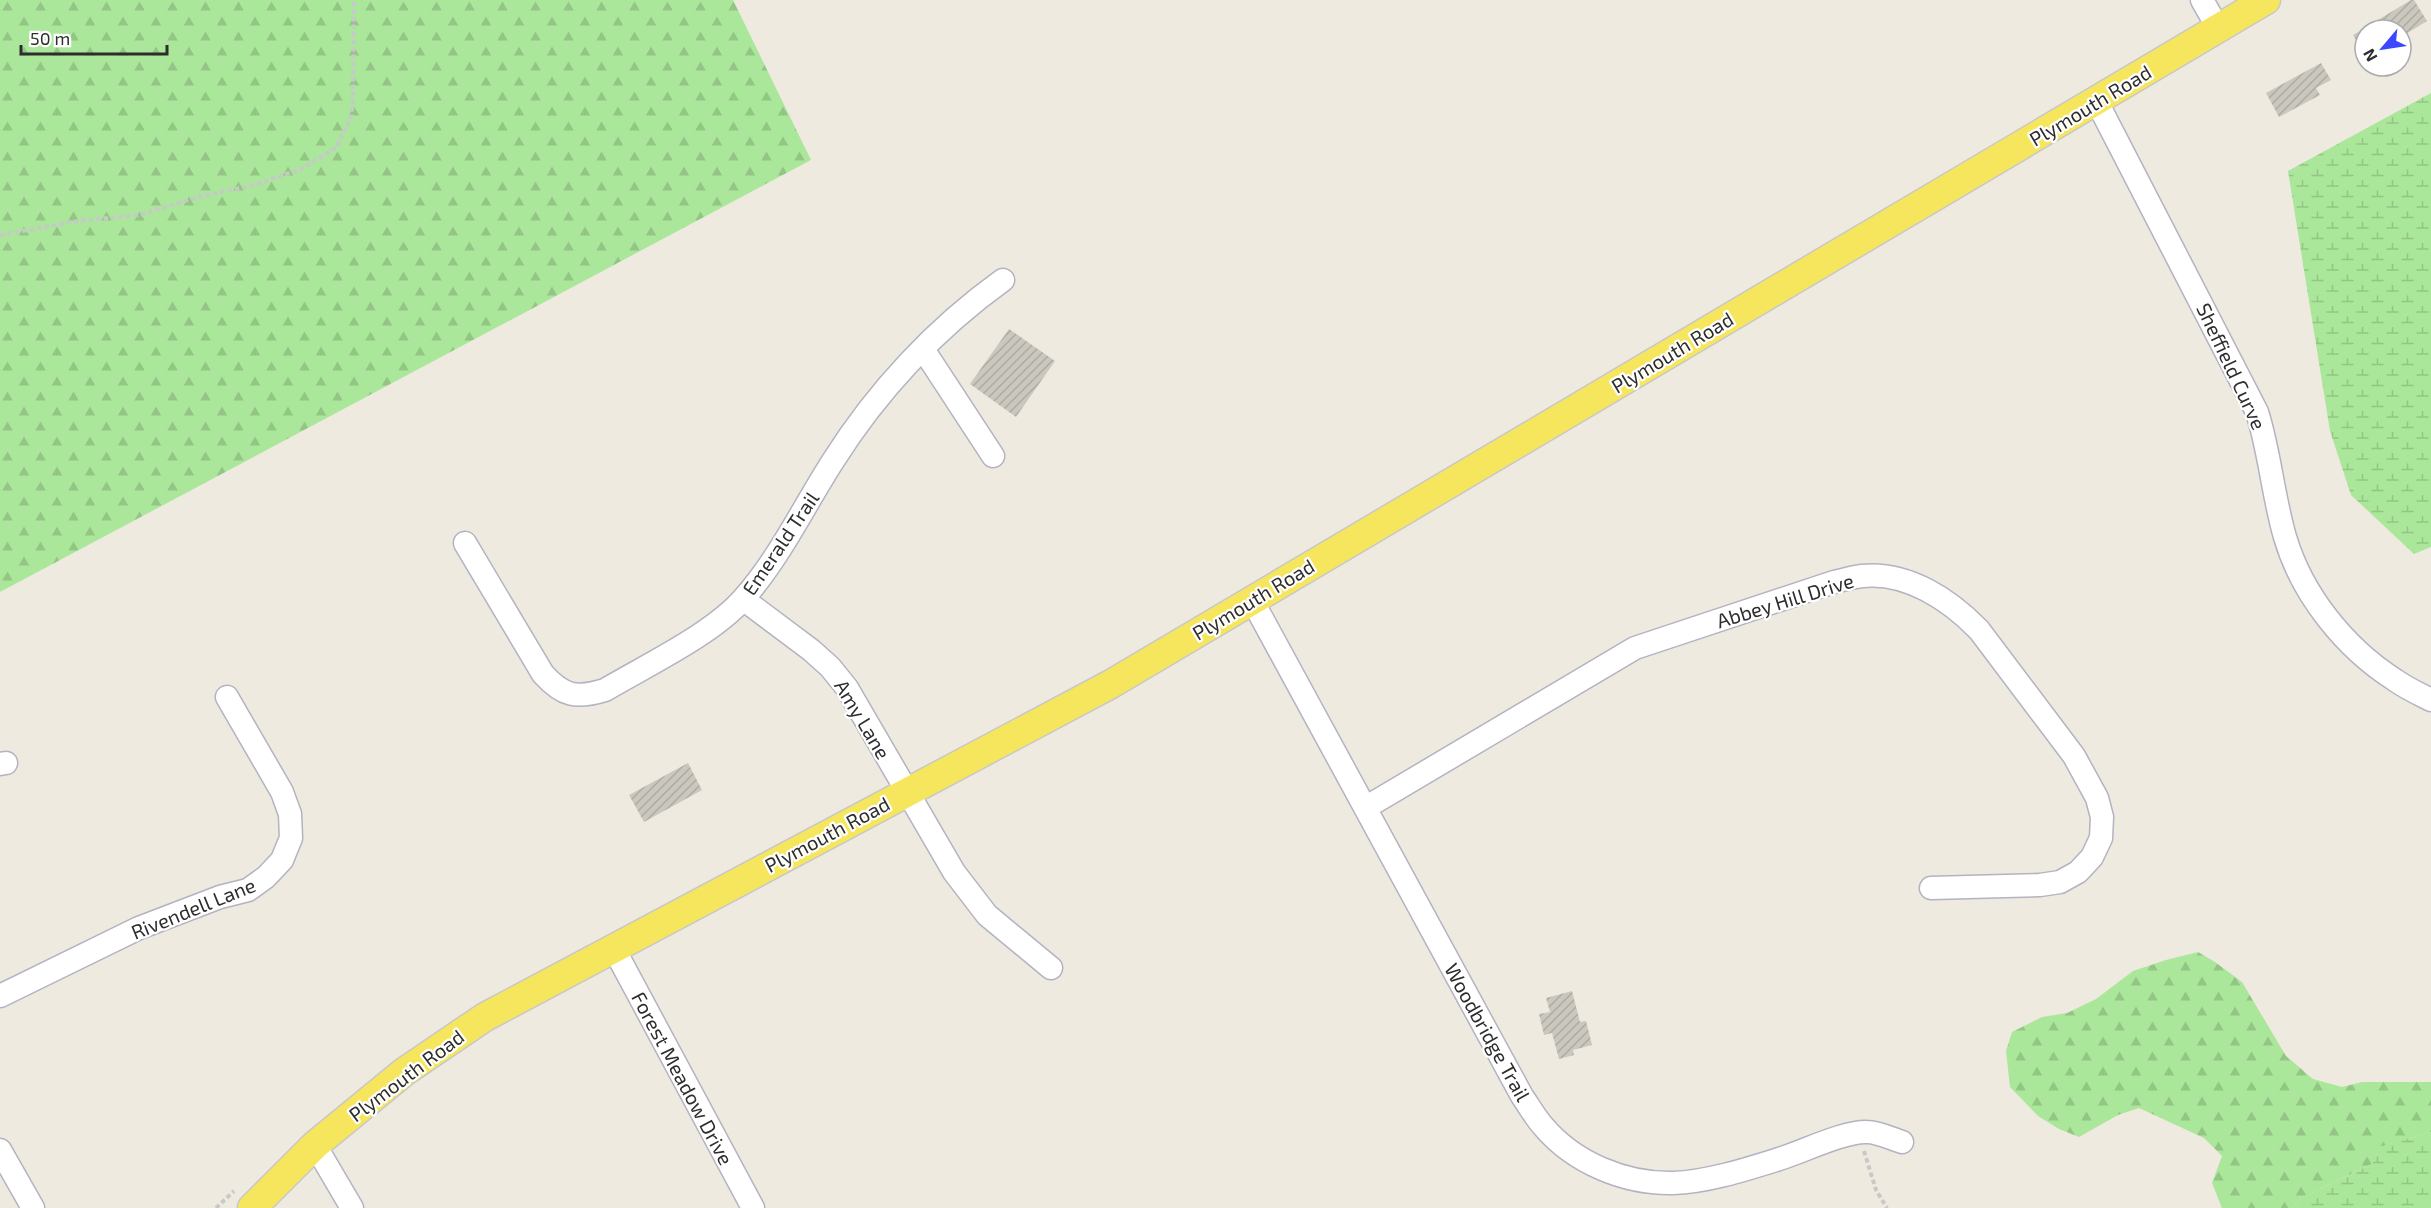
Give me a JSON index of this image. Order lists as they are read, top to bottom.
{
  "streets": {
    "main road": ["Plymouth Road"],
    "street": [
      "Sheffield Curve",
      "Emerald Trail",
      "Abbey Hill Drive",
      "Amy Lane",
      "Rivendell Lane",
      "Woodbridge Trail",
      "Forest Meadow Drive"
    ]
  },
  "crossings": [
    ["Plymouth Road", "Sheffield Curve"],
    ["Plymouth Road", "Amy Lane"],
    ["Plymouth Road", "Woodbridge Trail"],
    ["Plymouth Road", "Forest Meadow Drive"],
    ["Emerald Trail", "Amy Lane"],
    ["Abbey Hill Drive", "Woodbridge Trail"]
  ],
  "scale_bar": "50 m",
  "north": "bottom left"
}
